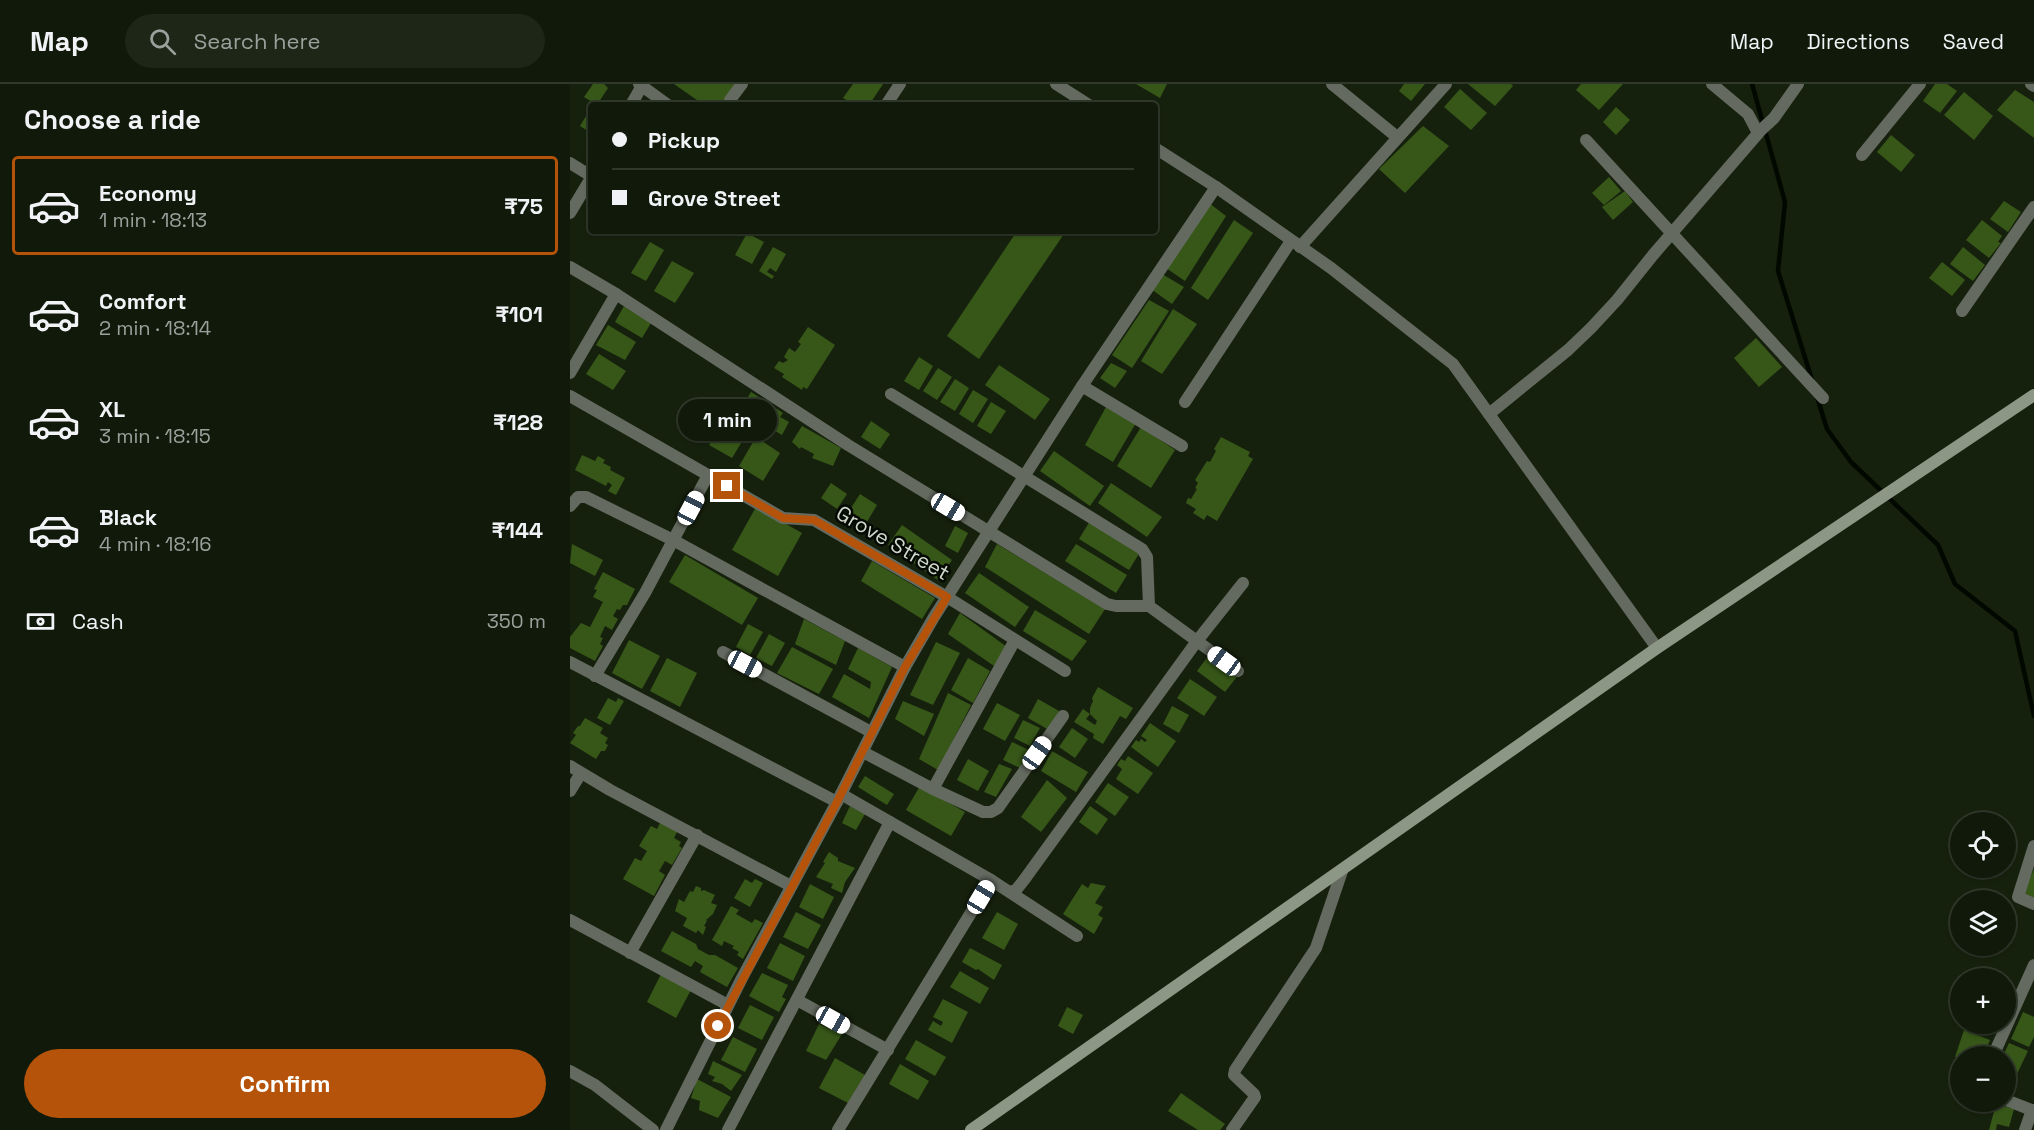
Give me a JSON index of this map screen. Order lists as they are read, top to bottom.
{
  "streets": {
    "street": ["Grove Street"]
  },
  "page": {
    "header": "Map",
    "search": "Search here",
    "nav": ["Map", "Directions", "Saved"],
    "heading": "Choose a ride",
    "banner": ["Pickup", "Grove Street"],
    "list": [
      {
        "name": "Economy",
        "note": "1 min · 18:13",
        "value": "₹75"
      },
      {
        "name": "Comfort",
        "note": "2 min · 18:14",
        "value": "₹101"
      },
      {
        "name": "XL",
        "note": "3 min · 18:15",
        "value": "₹128"
      },
      {
        "name": "Black",
        "note": "4 min · 18:16",
        "value": "₹144"
      }
    ],
    "bubble": "1 min",
    "pay": ["Cash", "350 m"],
    "map_buttons": ["+", "−"],
    "buttons": "Confirm"
  }
}
